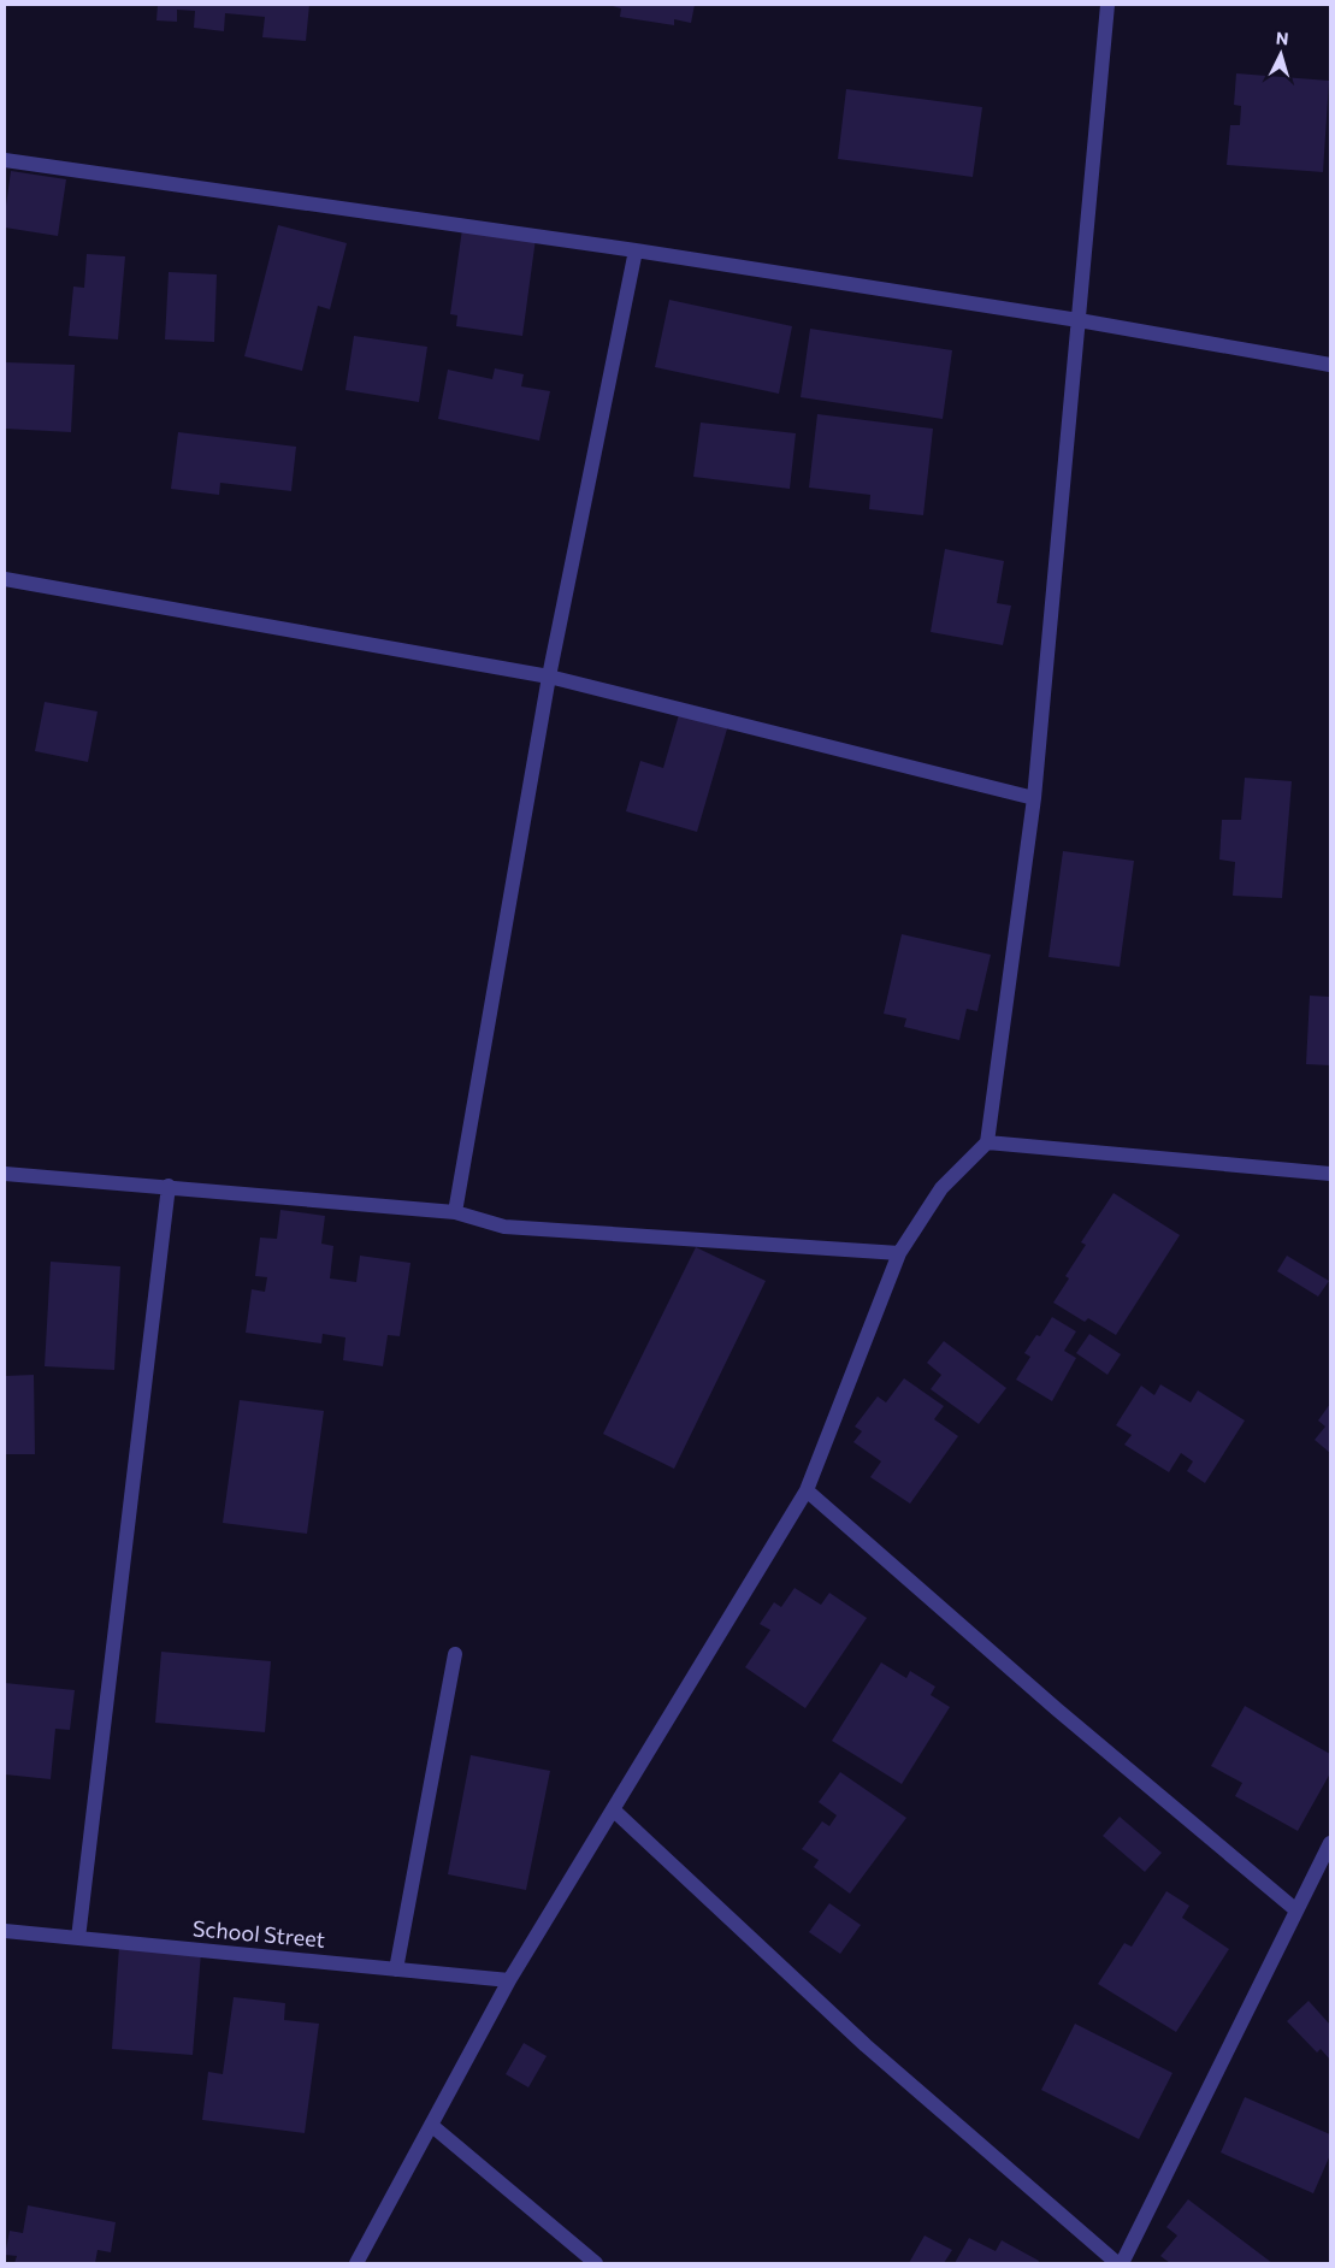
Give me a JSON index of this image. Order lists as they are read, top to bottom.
{
  "streets": {
    "street": ["School Street"]
  },
  "north": "top"
}
